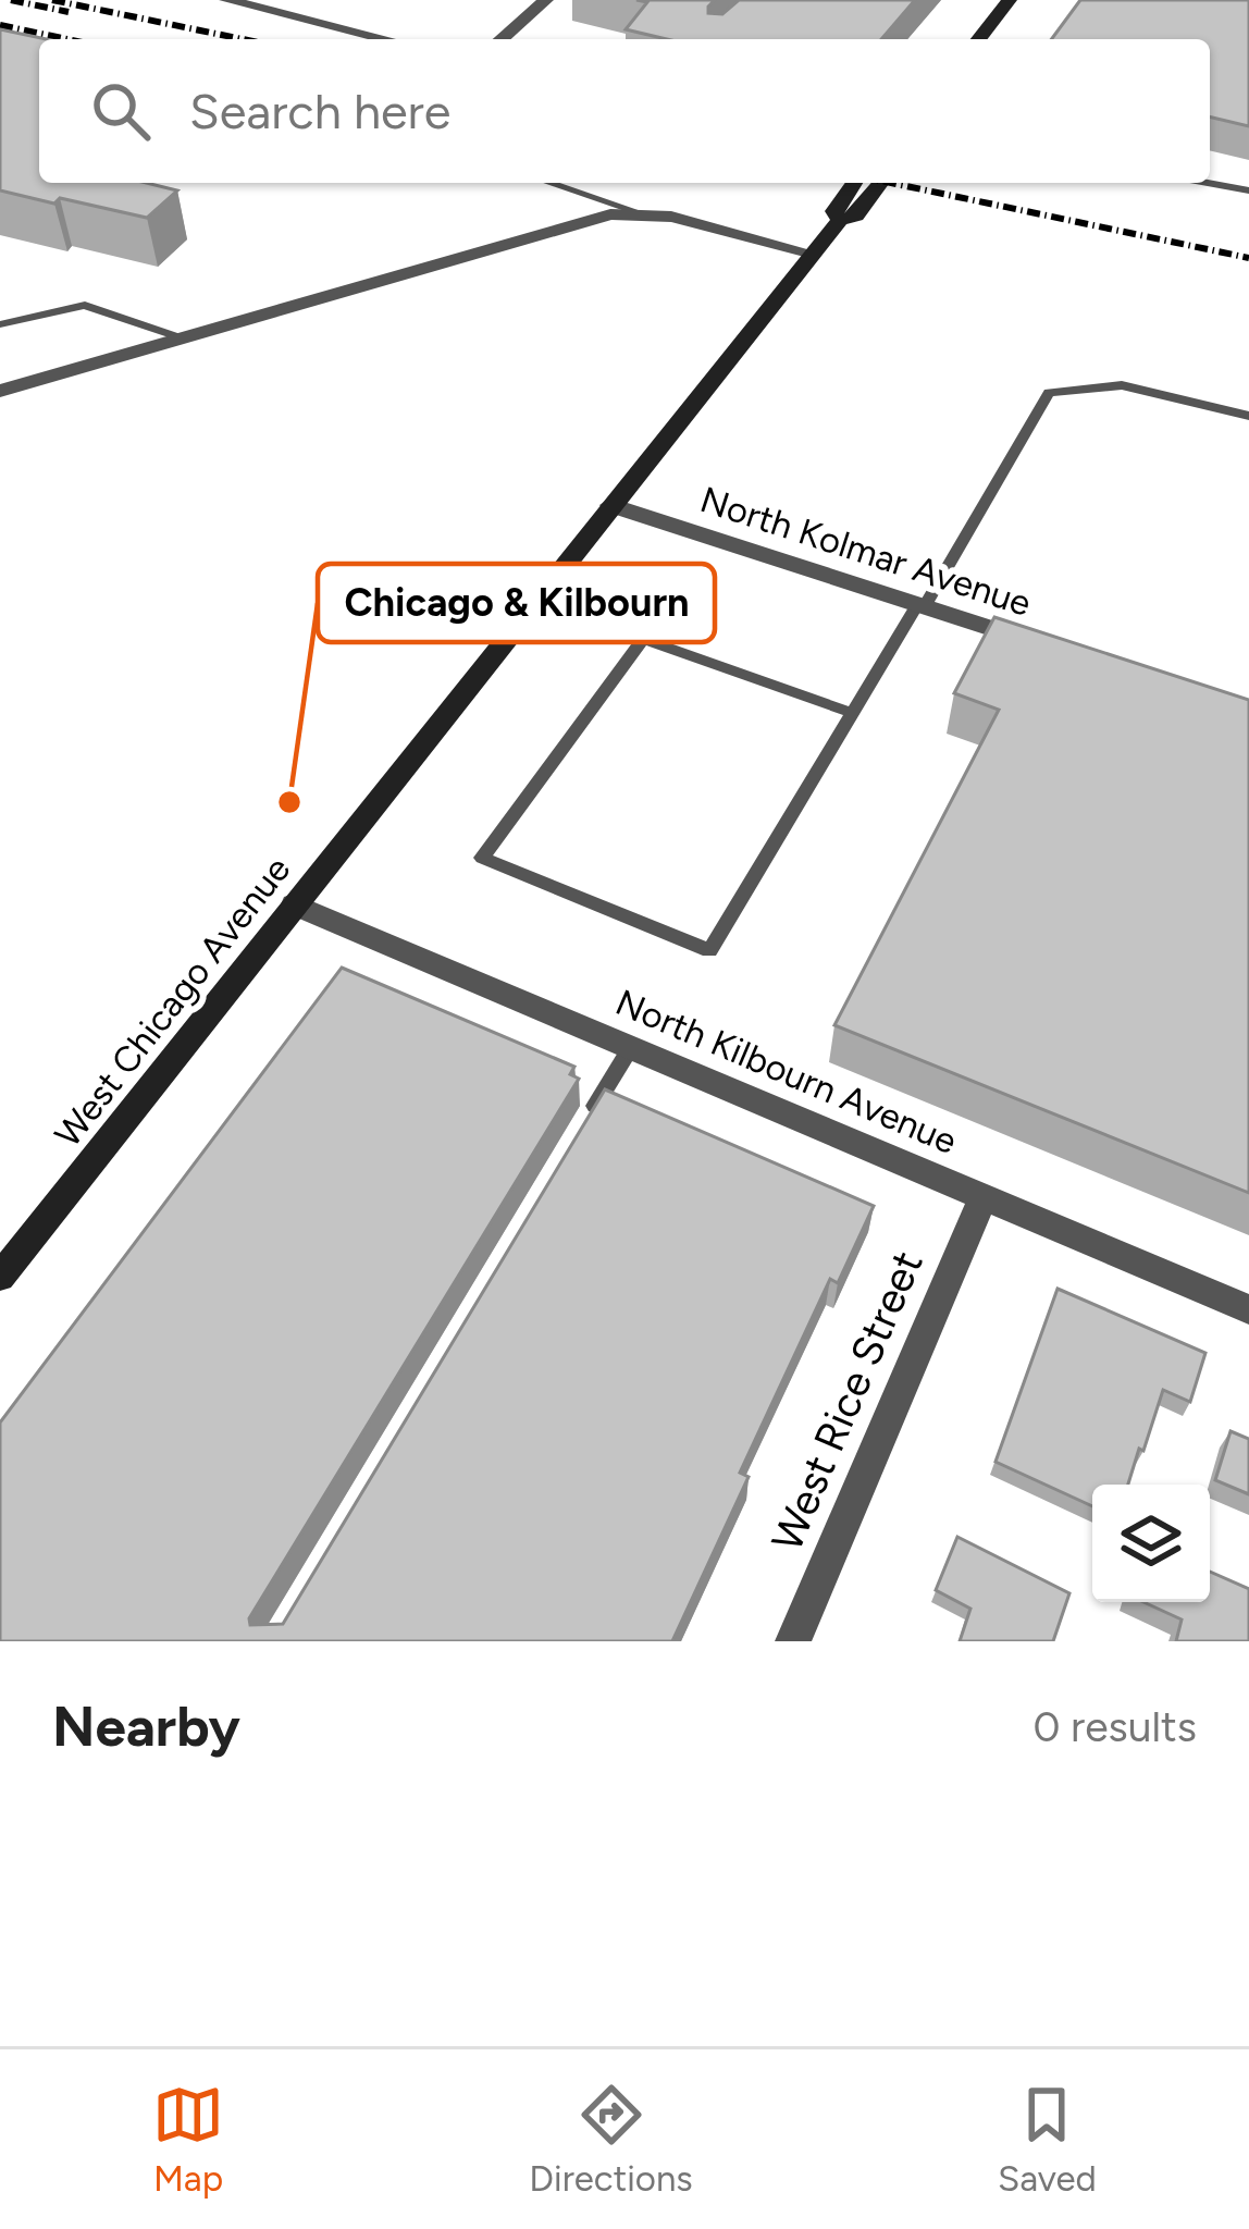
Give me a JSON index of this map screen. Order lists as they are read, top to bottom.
{
  "streets": {
    "main road": ["West Chicago Avenue"],
    "street": ["North Kolmar Avenue", "North Kilbourn Avenue", "West Rice Street"]
  },
  "crossings": [
    ["North Kolmar Avenue", "West Chicago Avenue"],
    ["West Chicago Avenue", "North Kilbourn Avenue"],
    ["North Kilbourn Avenue", "West Rice Street"]
  ],
  "places": ["Chicago & Kilbourn"],
  "page": {
    "search": "Search here",
    "heading": ["Nearby", "0 results"],
    "nav": ["Map", "Directions", "Saved"]
  }
}
